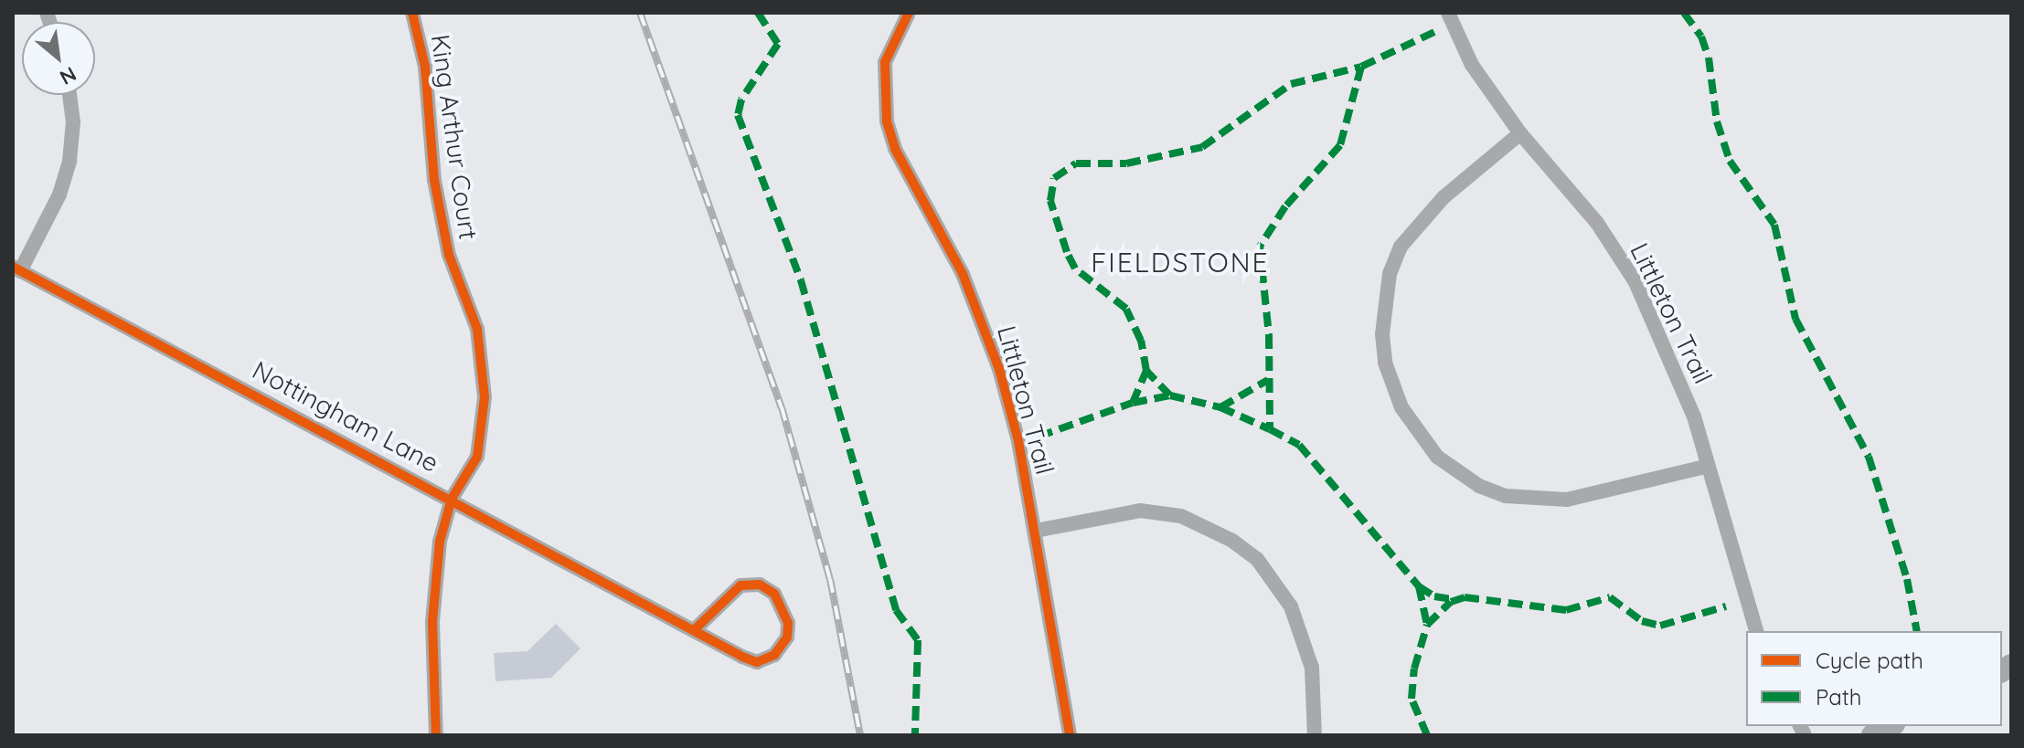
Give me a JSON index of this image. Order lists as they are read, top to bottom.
{
  "streets": {
    "street": ["King Arthur Court", "Littleton Trail", "Nottingham Lane"]
  },
  "crossings": [
    ["King Arthur Court", "Nottingham Lane"]
  ],
  "districts": ["FIELDSTONE"],
  "legend": ["Cycle path", "Path"],
  "north": "bottom right"
}
